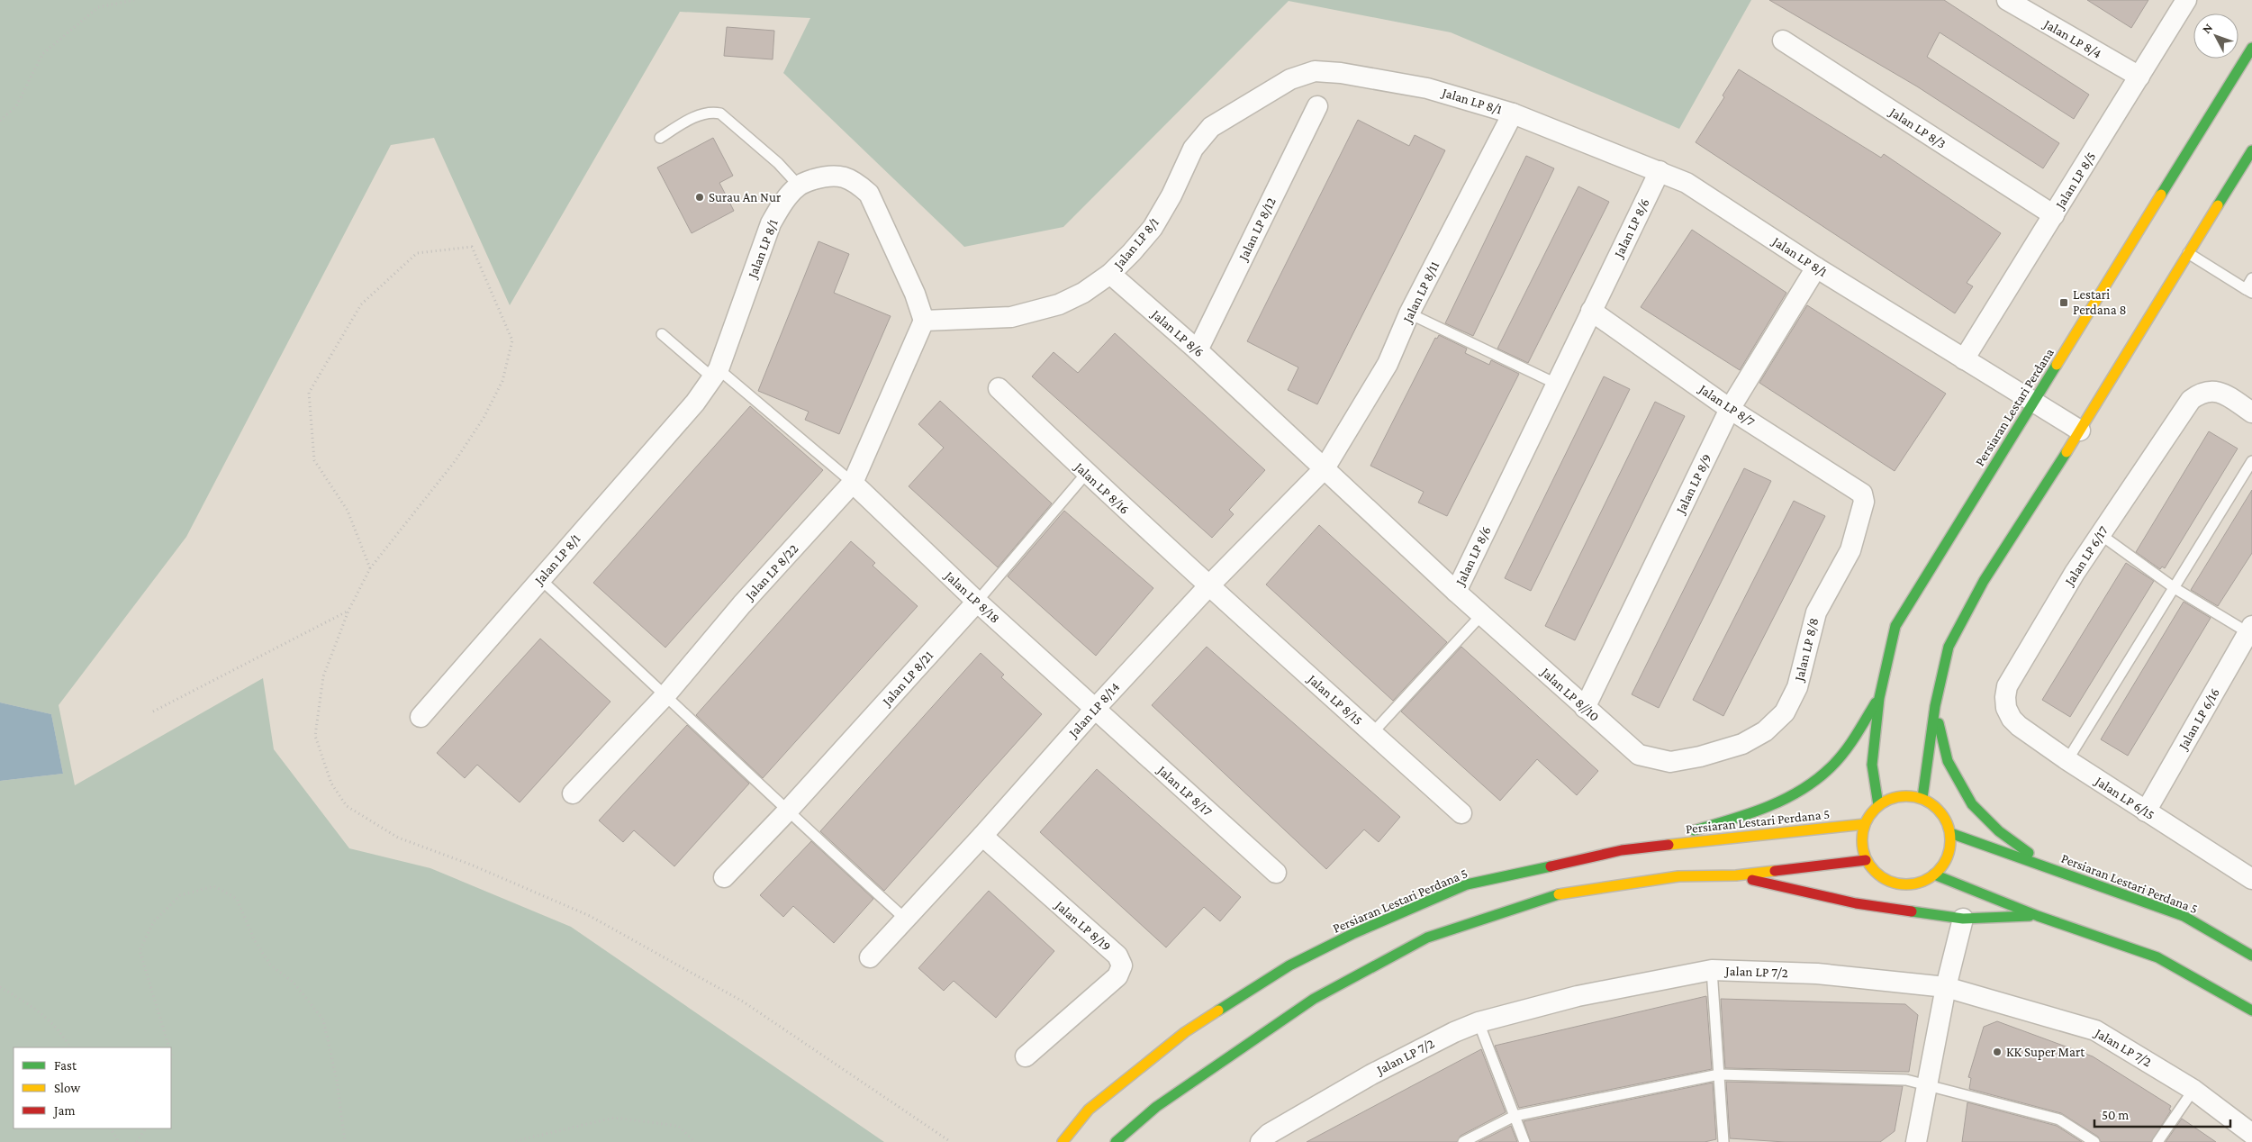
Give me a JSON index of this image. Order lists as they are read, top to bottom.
{
  "streets": {
    "main road": ["Persiaran Lestari Perdana", "Persiaran Lestari Perdana 5"],
    "street": [
      "Jalan LP 8/4",
      "Jalan LP 8/1",
      "Jalan LP 8/3",
      "Jalan LP 8/5",
      "Jalan LP 8/6",
      "Jalan LP 8/12",
      "Jalan LP 8/11",
      "Jalan LP 8/7",
      "Jalan LP 8/9",
      "Jalan LP 8/16",
      "Jalan LP 6/17",
      "Jalan LP 8/22",
      "Jalan LP 8/18",
      "Jalan LP 8/8",
      "Jalan LP 8/21",
      "Jalan LP 8//10",
      "Jalan LP 8/15",
      "Jalan LP 8/14",
      "Jalan LP 6/16",
      "Jalan LP 8/17",
      "Jalan LP 6/15",
      "Jalan LP 8/19",
      "Jalan LP 7/2"
    ]
  },
  "crossings": [
    ["Jalan LP 8/4", "Jalan LP 8/5"],
    ["Jalan LP 8/1", "Jalan LP 8/5"],
    ["Jalan LP 8/1", "Jalan LP 8/6"],
    ["Jalan LP 8/1", "Jalan LP 8/11"],
    ["Jalan LP 8/1", "Persiaran Lestari Perdana"],
    ["Jalan LP 8/1", "Jalan LP 8/9"],
    ["Jalan LP 8/1", "Jalan LP 8/22"],
    ["Jalan LP 8/3", "Jalan LP 8/5"],
    ["Jalan LP 8/6", "Jalan LP 8/12"],
    ["Jalan LP 8/6", "Jalan LP 8/11"],
    ["Jalan LP 8/6", "Jalan LP 8/7"],
    ["Jalan LP 8/6", "Jalan LP 8//10"],
    ["Jalan LP 8/6", "Jalan LP 8/14"],
    ["Jalan LP 8/11", "Jalan LP 8/14"],
    ["Jalan LP 8/7", "Jalan LP 8/9"],
    ["Jalan LP 8/7", "Jalan LP 8/8"],
    ["Persiaran Lestari Perdana", "Persiaran Lestari Perdana 5"],
    ["Jalan LP 8/9", "Jalan LP 8//10"],
    ["Jalan LP 8/16", "Jalan LP 8/21"],
    ["Jalan LP 8/16", "Jalan LP 8/15"],
    ["Jalan LP 8/16", "Jalan LP 8/14"],
    ["Jalan LP 6/17", "Jalan LP 6/15"],
    ["Jalan LP 8/22", "Jalan LP 8/18"],
    ["Jalan LP 8/18", "Jalan LP 8/21"],
    ["Jalan LP 8/18", "Jalan LP 8/14"],
    ["Jalan LP 8/18", "Jalan LP 8/17"],
    ["Jalan LP 8/8", "Jalan LP 8//10"],
    ["Jalan LP 8/15", "Jalan LP 8/14"],
    ["Jalan LP 8/14", "Jalan LP 8/17"],
    ["Jalan LP 8/14", "Jalan LP 8/19"],
    ["Jalan LP 6/16", "Jalan LP 6/15"]
  ],
  "places": {
    "other": ["Surau An Nur", "KK Super Mart"],
    "transit": ["Lestari Perdana 8"]
  },
  "legend": ["Fast", "Slow", "Jam"],
  "scale_bar": "50 m",
  "north": "top left"
}
